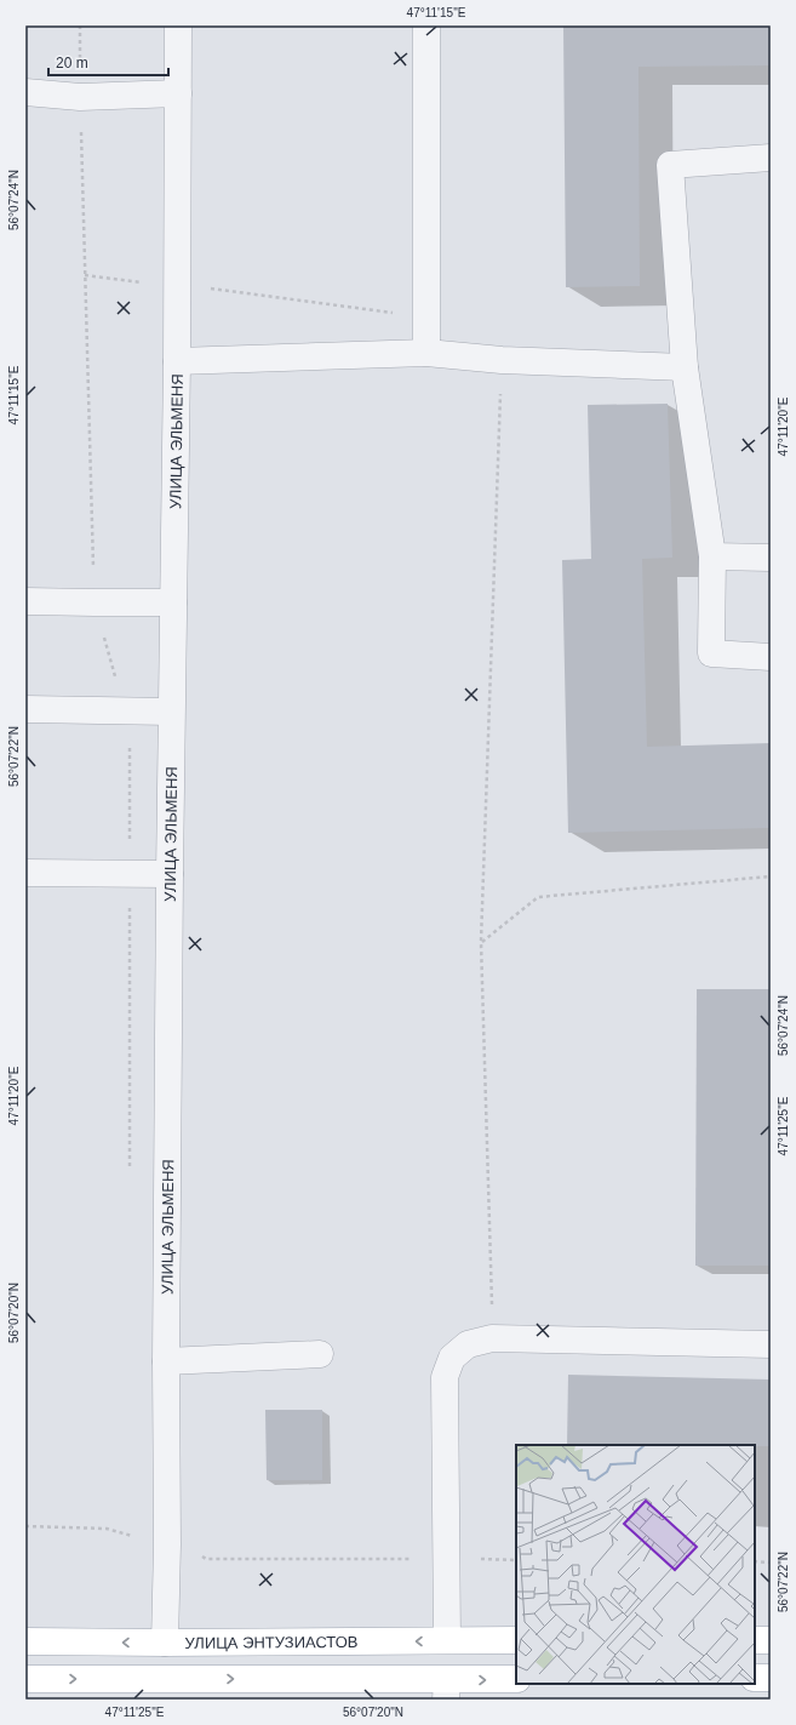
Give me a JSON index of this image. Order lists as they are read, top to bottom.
{
  "streets": {
    "main road": ["УЛИЦА ЭНТУЗИАСТОВ"],
    "street": ["УЛИЦА ЭЛЬМЕНЯ"]
  },
  "crossings": [
    ["УЛИЦА ЭЛЬМЕНЯ", "УЛИЦА ЭНТУЗИАСТОВ"]
  ],
  "scale_bar": "20 m",
  "coordinates": [
    "47°11'15\"E",
    "56°07'24\"N",
    "47°11'20\"E",
    "56°07'22\"N",
    "47°11'25\"E",
    "56°07'20\"N"
  ]
}
